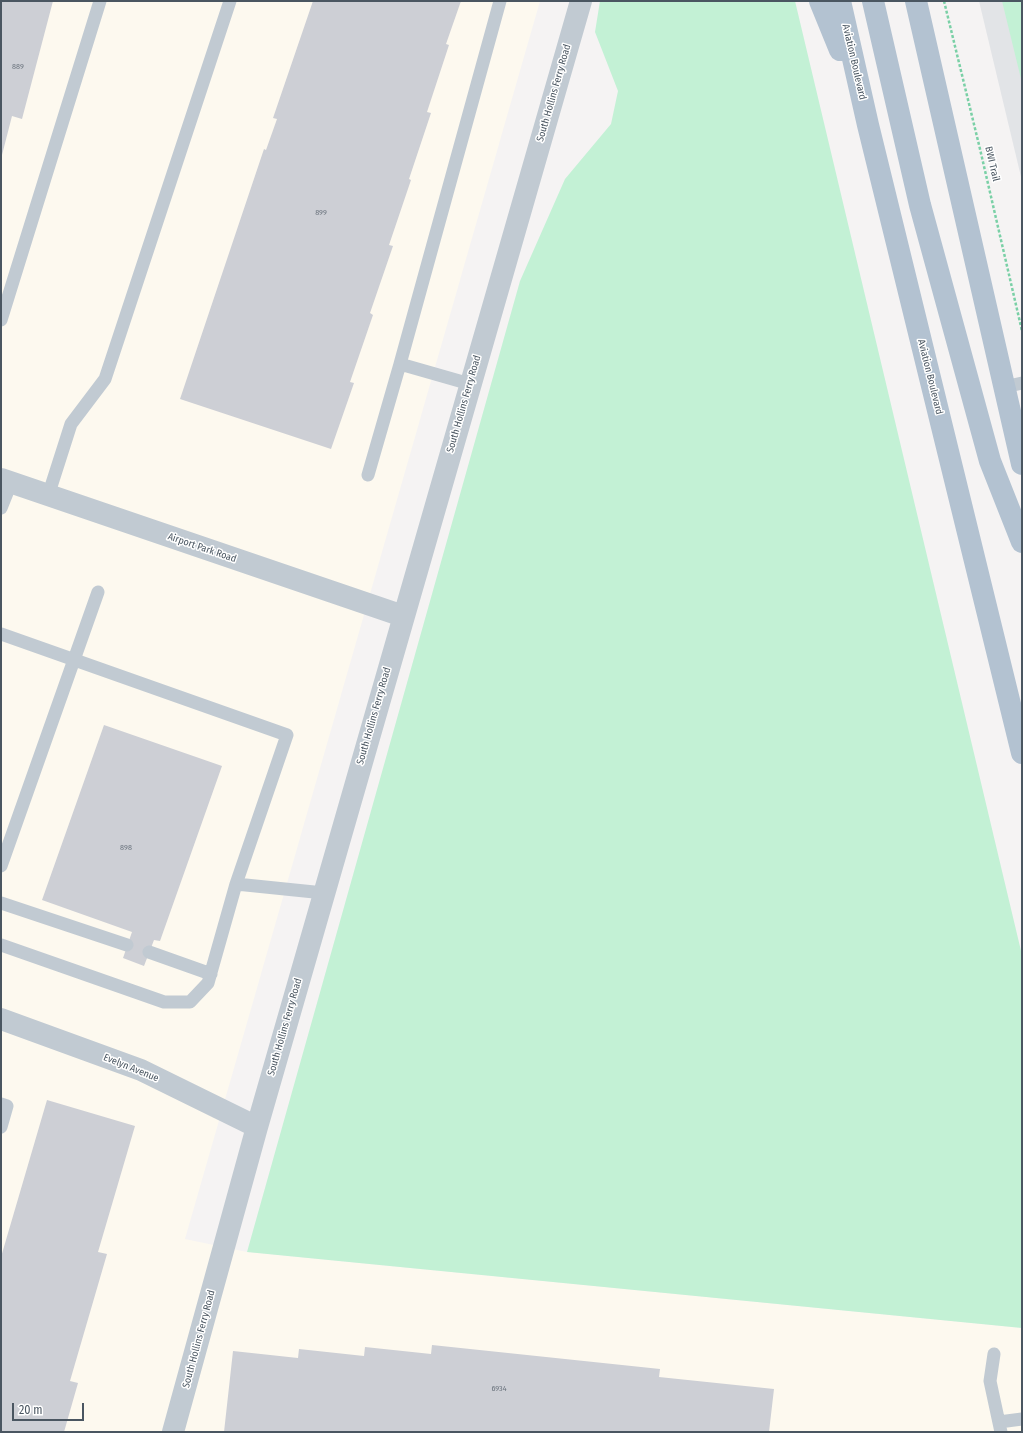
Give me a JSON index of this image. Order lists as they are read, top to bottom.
{
  "streets": {
    "main road": ["Aviation Boulevard"],
    "street": ["South Hollins Ferry Road", "Airport Park Road", "Evelyn Avenue"],
    "path": ["BWI Trail"]
  },
  "crossings": [
    ["South Hollins Ferry Road", "Airport Park Road"],
    ["South Hollins Ferry Road", "Evelyn Avenue"]
  ],
  "house_numbers": [
    "889",
    "899",
    "898",
    "6934"
  ],
  "scale_bar": "20 m"
}
